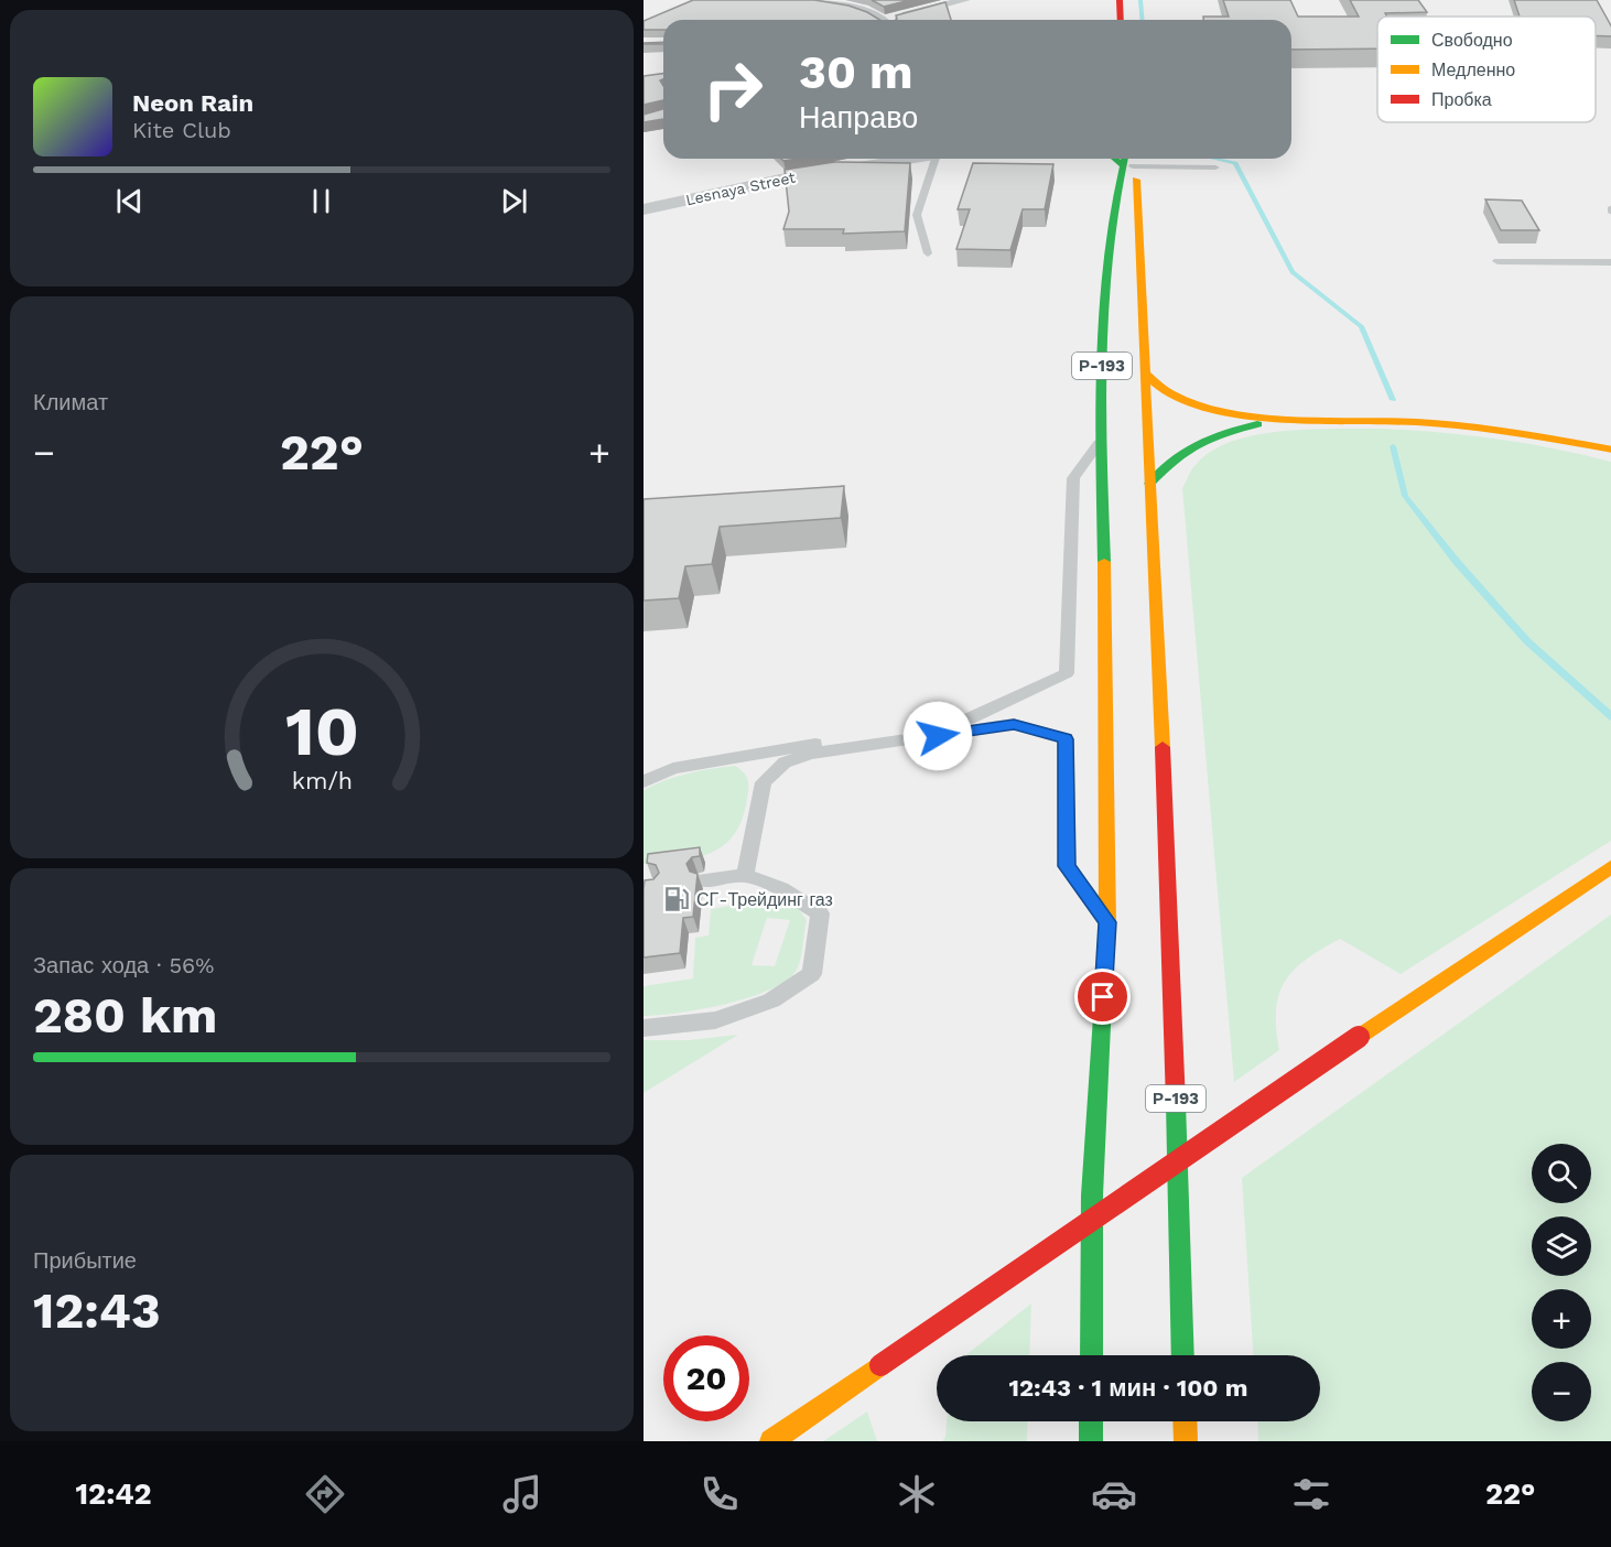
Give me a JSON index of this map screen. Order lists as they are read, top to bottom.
{
  "streets": {
    "main road": ["Р-193"],
    "street": ["Lesnaya Street"]
  },
  "places": {
    "fuel station": ["СГ-Трейдинг газ"]
  },
  "legend": ["Свободно", "Медленно", "Пробка"],
  "page": {
    "turn": ["30 m", "Направо"],
    "song": ["Neon Rain", "Kite Club"],
    "tile": [
      "Климат",
      ["Запас хода · 56%", "280 km"],
      ["Прибытие", "12:43"]
    ],
    "heat": ["−", "22°", "+"],
    "map_buttons": ["+", "−"],
    "limit": "20",
    "trip": "12:43 · 1 мин · 100 m",
    "tabs": ["12:42", "22°"],
    "gauge": ["10", "km/h"]
  }
}
